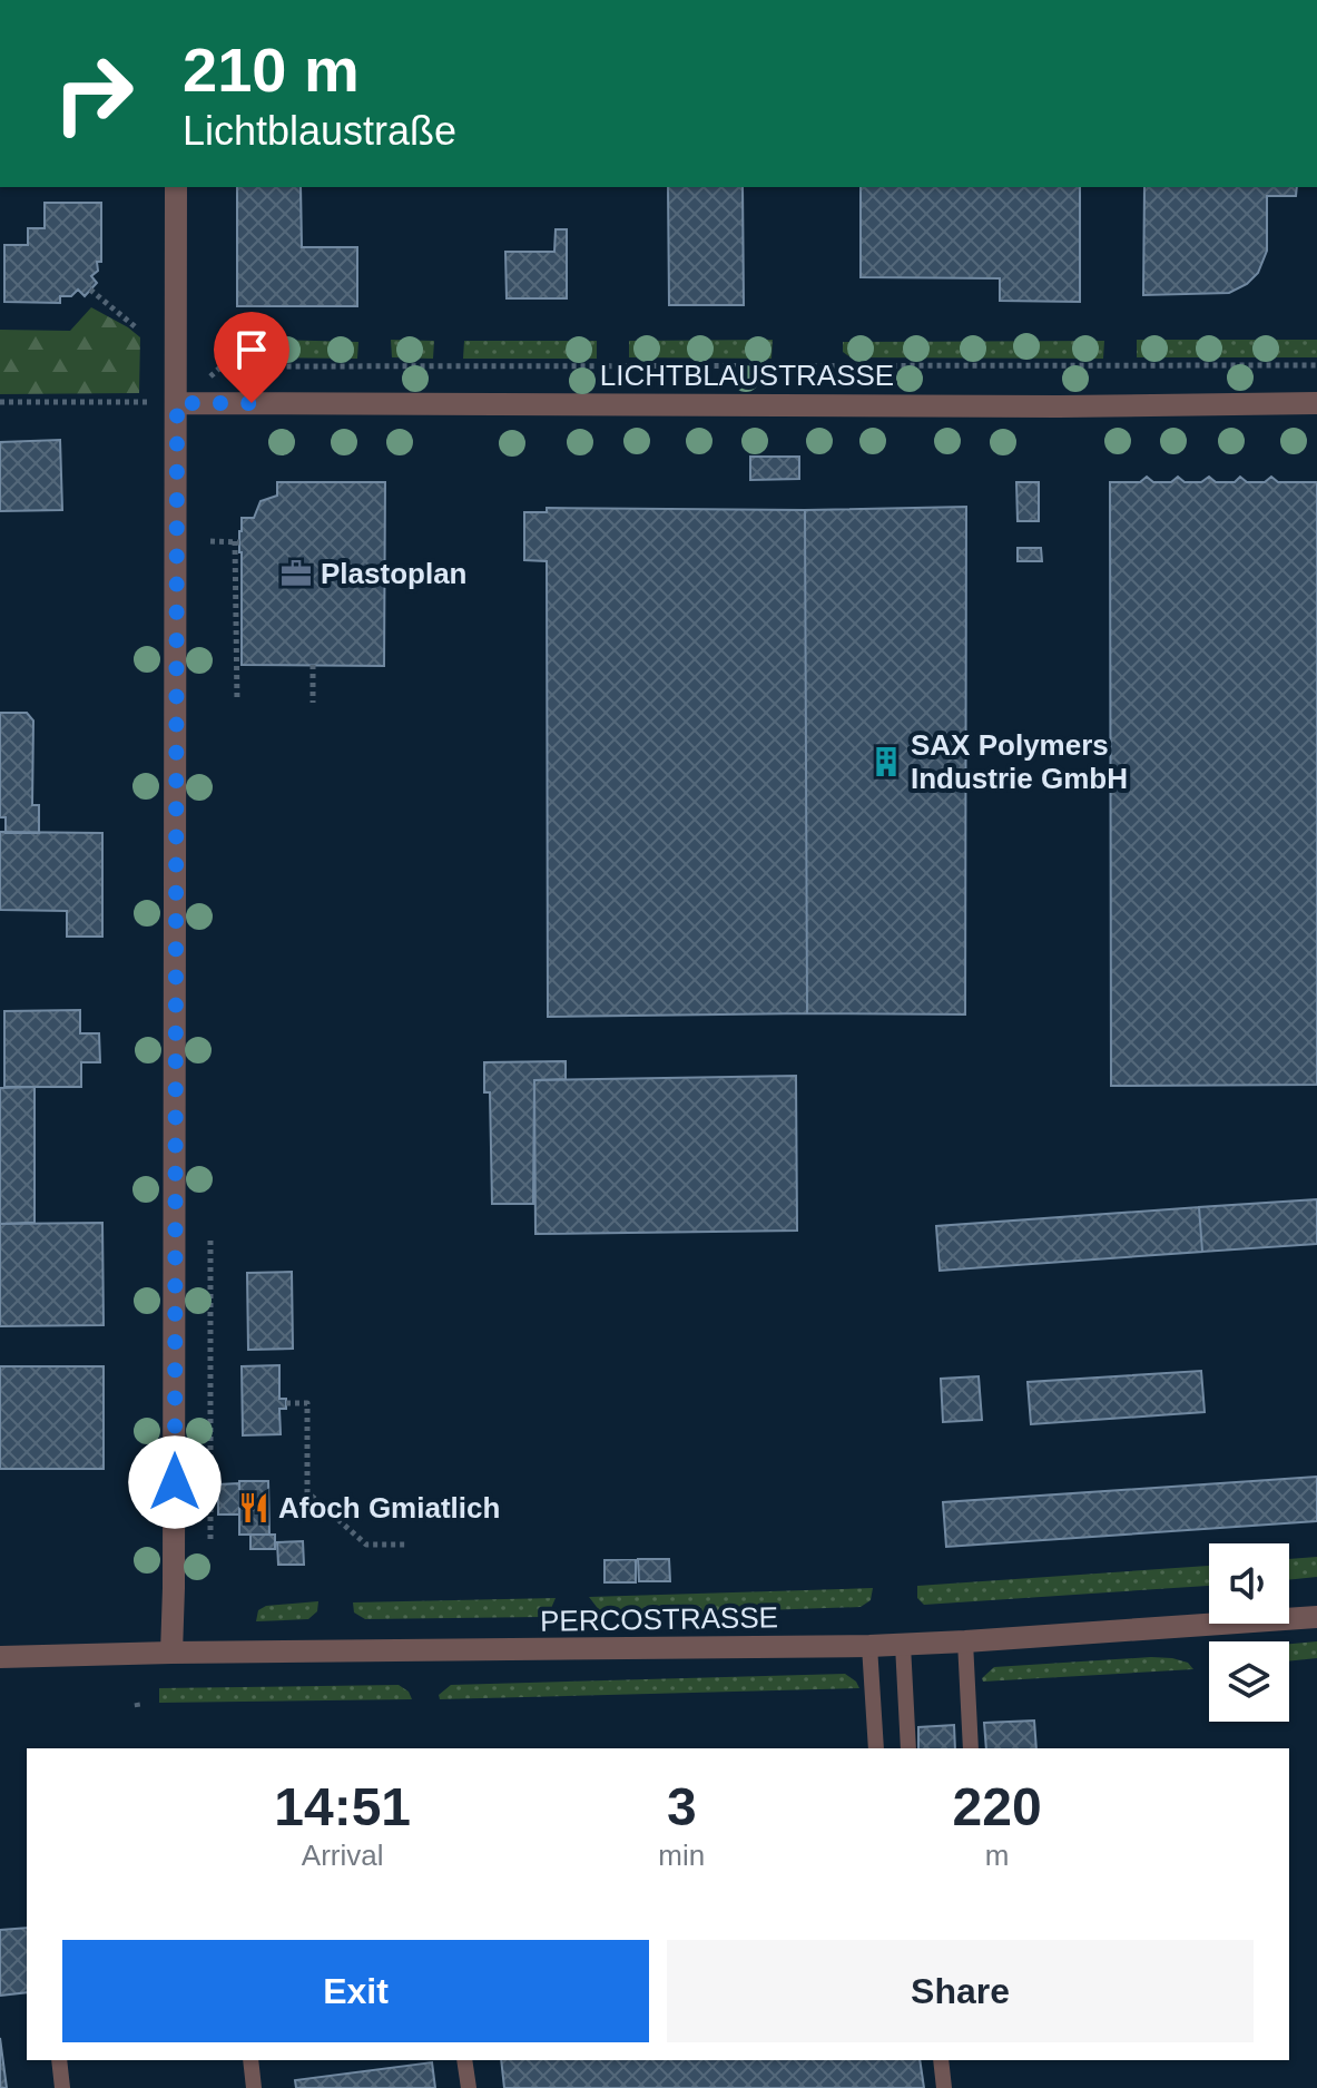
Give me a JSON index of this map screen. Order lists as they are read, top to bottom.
{
  "streets": {
    "street": ["LICHTBLAUSTRASSE", "PERCOSTRASSE"]
  },
  "places": {
    "office": ["Plastoplan"],
    "building": ["SAX Polymers Industrie GmbH"],
    "restaurant": ["Afoch Gmiatlich"]
  },
  "page": {
    "turn": ["210 m", "Lichtblaustraße"],
    "eta": [
      "14:51",
      "Arrival",
      "3",
      "min",
      "220",
      "m"
    ],
    "buttons": ["Exit", "Share"]
  }
}
